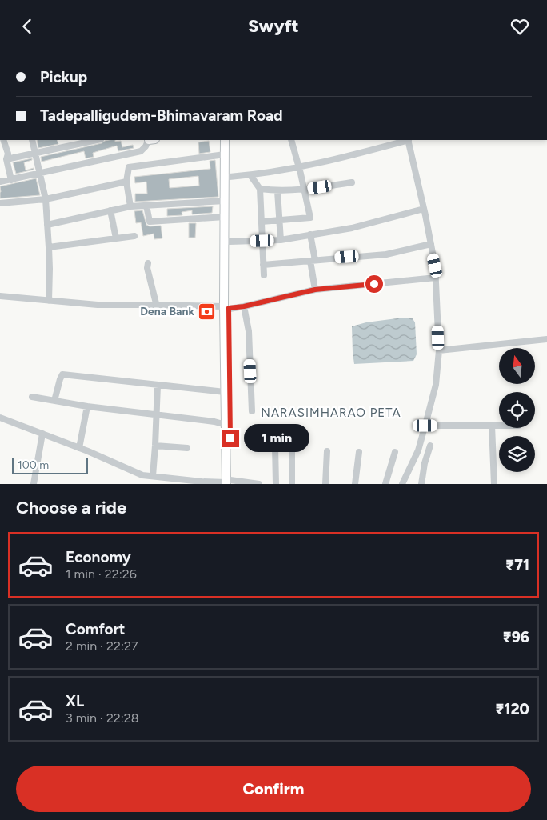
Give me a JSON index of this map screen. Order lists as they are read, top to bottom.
{
  "districts": ["NARASIMHARAO PETA"],
  "places": {
    "bank": ["Dena Bank"]
  },
  "scale_bar": "100 m",
  "north": "top",
  "page": {
    "header": "Swyft",
    "banner": ["Pickup", "Tadepalligudem-Bhimavaram Road"],
    "bubble": "1 min",
    "scale": "100 m",
    "heading": "Choose a ride",
    "list": [
      {
        "name": "Economy",
        "note": "1 min · 22:26",
        "value": "₹71"
      },
      {
        "name": "Comfort",
        "note": "2 min · 22:27",
        "value": "₹96"
      },
      {
        "name": "XL",
        "note": "3 min · 22:28",
        "value": "₹120"
      }
    ],
    "buttons": "Confirm"
  }
}
